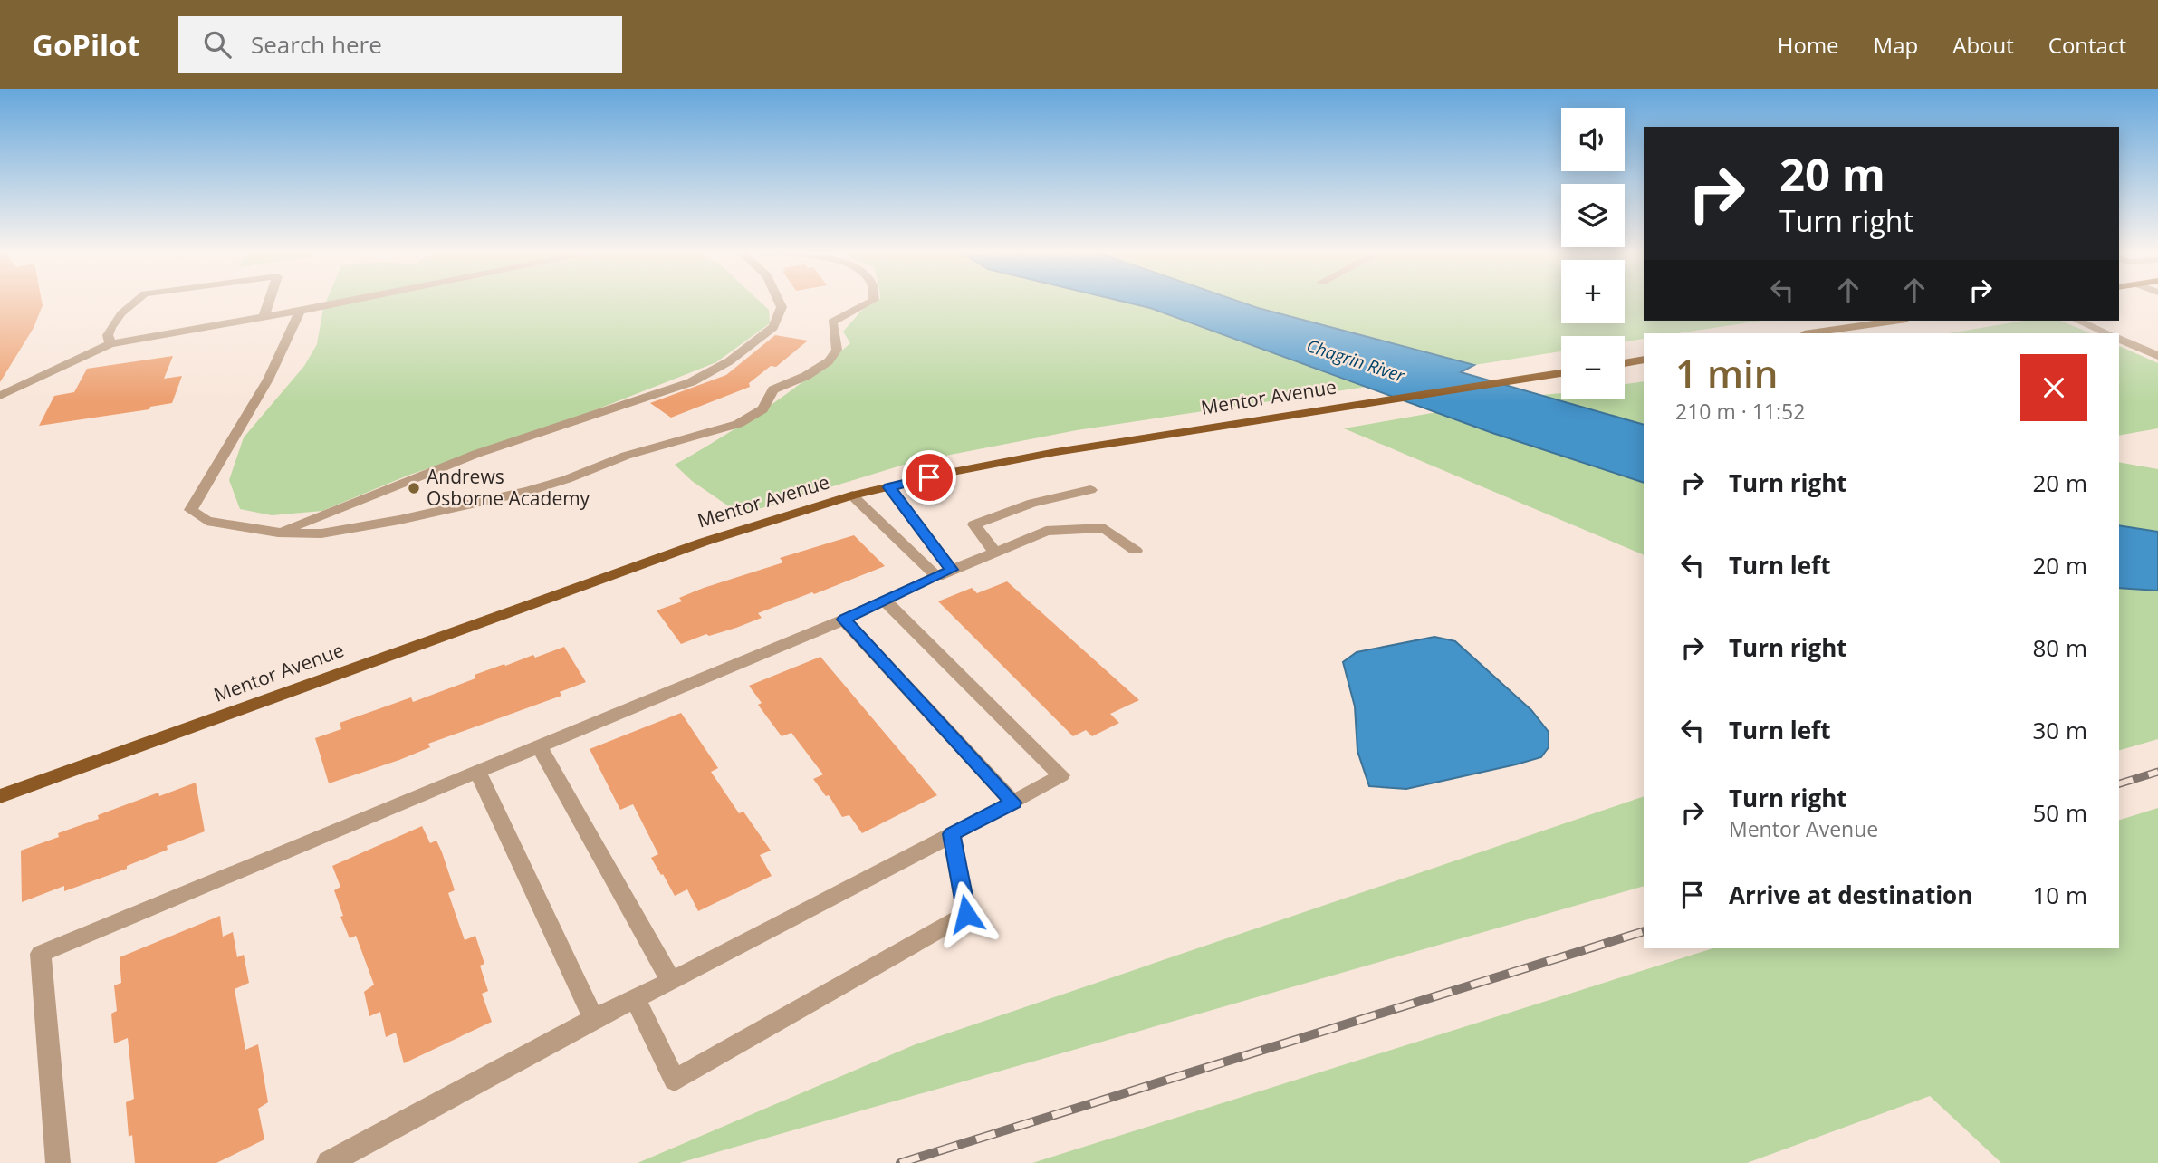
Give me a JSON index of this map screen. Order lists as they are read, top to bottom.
{
  "streets": {
    "main road": ["Mentor Avenue"]
  },
  "water": ["Chagrin River"],
  "places": ["Andrews Osborne Academy"],
  "page": {
    "header": "GoPilot",
    "search": "Search here",
    "nav": [
      "Home",
      "Map",
      "About",
      "Contact"
    ],
    "map_buttons": ["+", "−"],
    "turn": ["20 m", "Turn right"],
    "heading": ["1 min", "210 m · 11:52"],
    "list": [
      {
        "name": "Turn right",
        "value": "20 m"
      },
      {
        "name": "Turn left",
        "value": "20 m"
      },
      {
        "name": "Turn right",
        "value": "80 m"
      },
      {
        "name": "Turn left",
        "value": "30 m"
      },
      {
        "name": "Turn right",
        "note": "Mentor Avenue",
        "value": "50 m"
      },
      {
        "name": "Arrive at destination",
        "value": "10 m"
      }
    ]
  }
}
